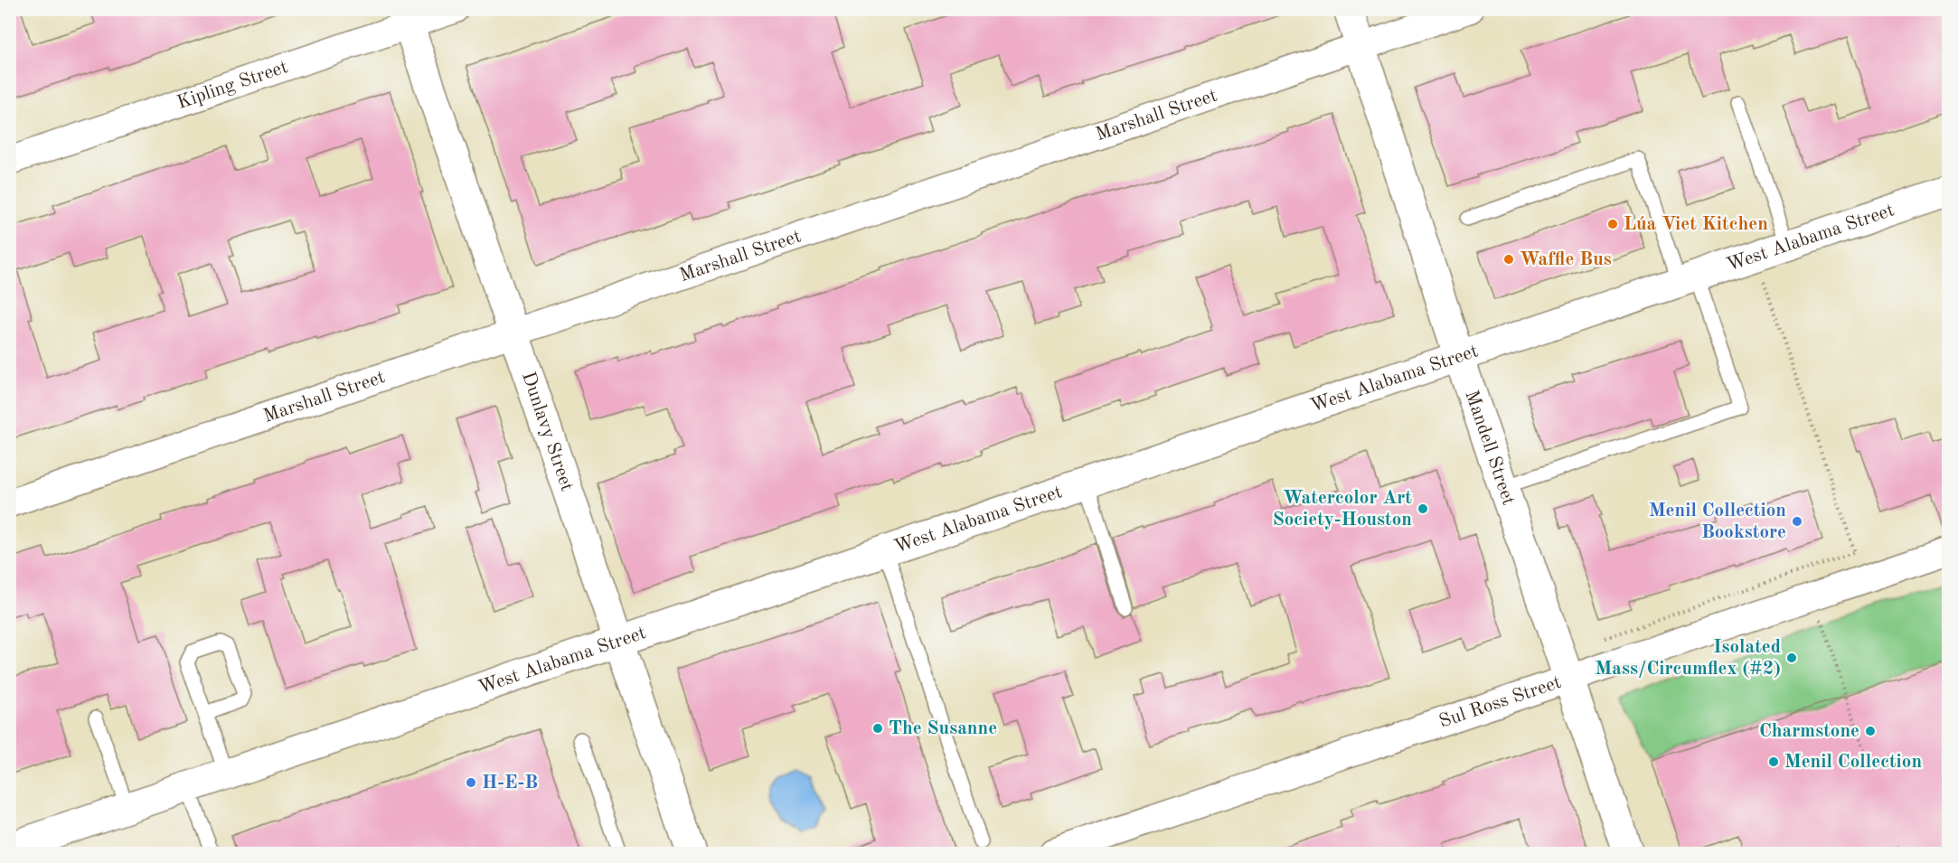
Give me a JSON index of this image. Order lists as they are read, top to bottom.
{
  "streets": {
    "street": [
      "Kipling Street",
      "Marshall Street",
      "West Alabama Street",
      "Dunlavy Street",
      "Mandell Street",
      "Sul Ross Street"
    ]
  },
  "crossings": [
    ["Kipling Street", "Dunlavy Street"],
    ["Marshall Street", "Dunlavy Street"],
    ["Marshall Street", "Mandell Street"],
    ["West Alabama Street", "Dunlavy Street"],
    ["West Alabama Street", "Mandell Street"],
    ["Mandell Street", "Sul Ross Street"]
  ],
  "places": [
    "Lúa Viet Kitchen",
    "Waffle Bus",
    "Watercolor Art Society-Houston",
    "Menil Collection Bookstore",
    "Isolated Mass/Circumflex (#2)",
    "The Susanne",
    "Charmstone",
    "Menil Collection",
    "H-E-B"
  ]
}
